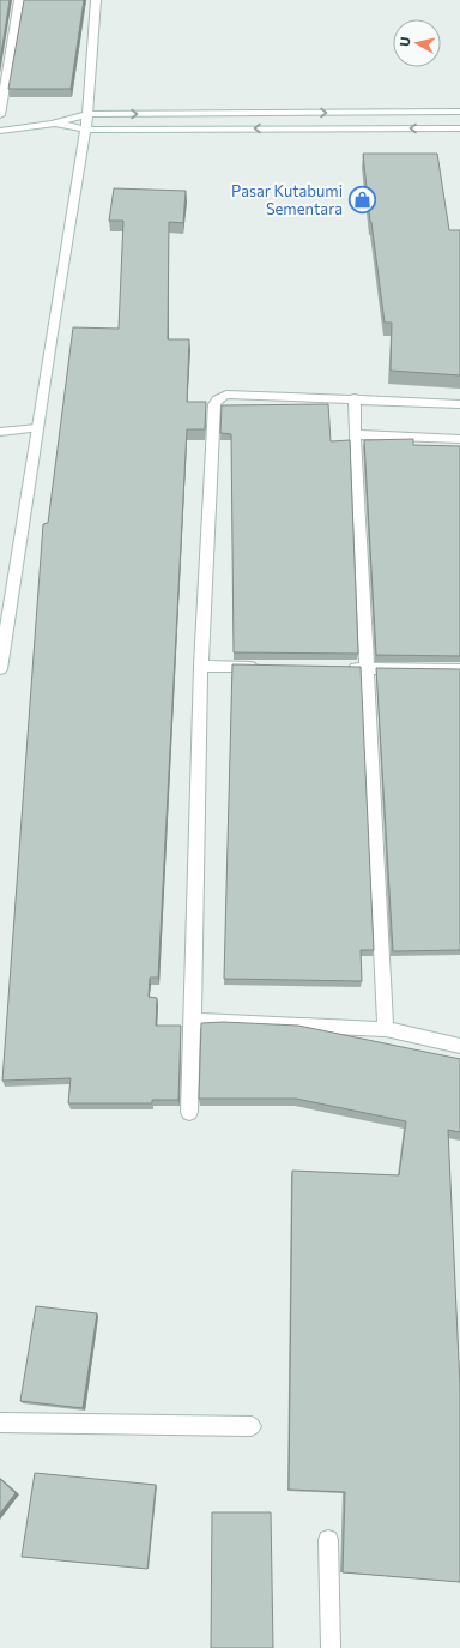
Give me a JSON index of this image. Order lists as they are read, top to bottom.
{
  "places": {
    "shop": ["Pasar Kutabumi Sementara"]
  },
  "north": "left"
}
